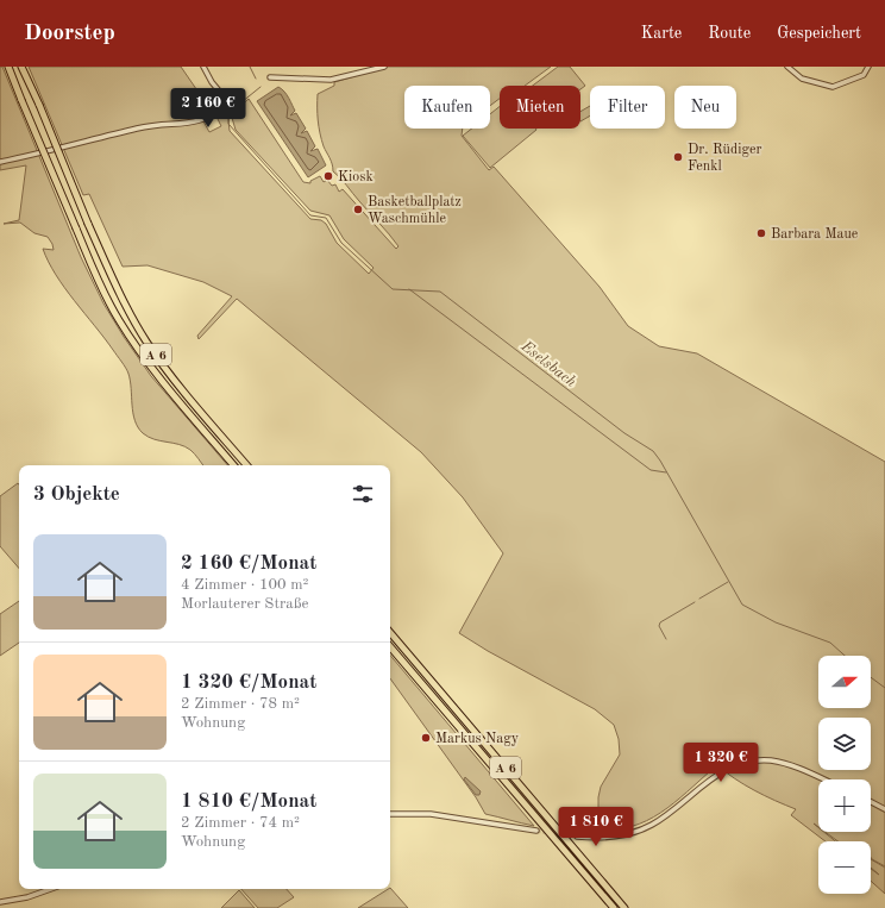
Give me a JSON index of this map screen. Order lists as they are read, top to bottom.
{
  "streets": {
    "highway": ["A 6"]
  },
  "water": ["Eselsbach"],
  "places": [
    "Dr. Rüdiger Fenkl",
    "Kiosk",
    "Basketballplatz Waschmühle",
    "Barbara Maue",
    "Markus Nagy"
  ],
  "north": "right",
  "page": {
    "header": "Doorstep",
    "nav": ["Karte", "Route", "Gespeichert"],
    "chip": [
      "Kaufen",
      "Mieten",
      "Filter",
      "Neu"
    ],
    "price": ["2 160 €", "1 320 €", "1 810 €"],
    "heading": "3 Objekte",
    "list": [
      {
        "name": "2 160 €/Monat",
        "note": "4 Zimmer · 100 m² · Morlauterer Straße"
      },
      {
        "name": "1 320 €/Monat",
        "note": "2 Zimmer · 78 m² · Wohnung"
      },
      {
        "name": "1 810 €/Monat",
        "note": "2 Zimmer · 74 m² · Wohnung"
      }
    ],
    "map_buttons": ["+", "−"]
  }
}
